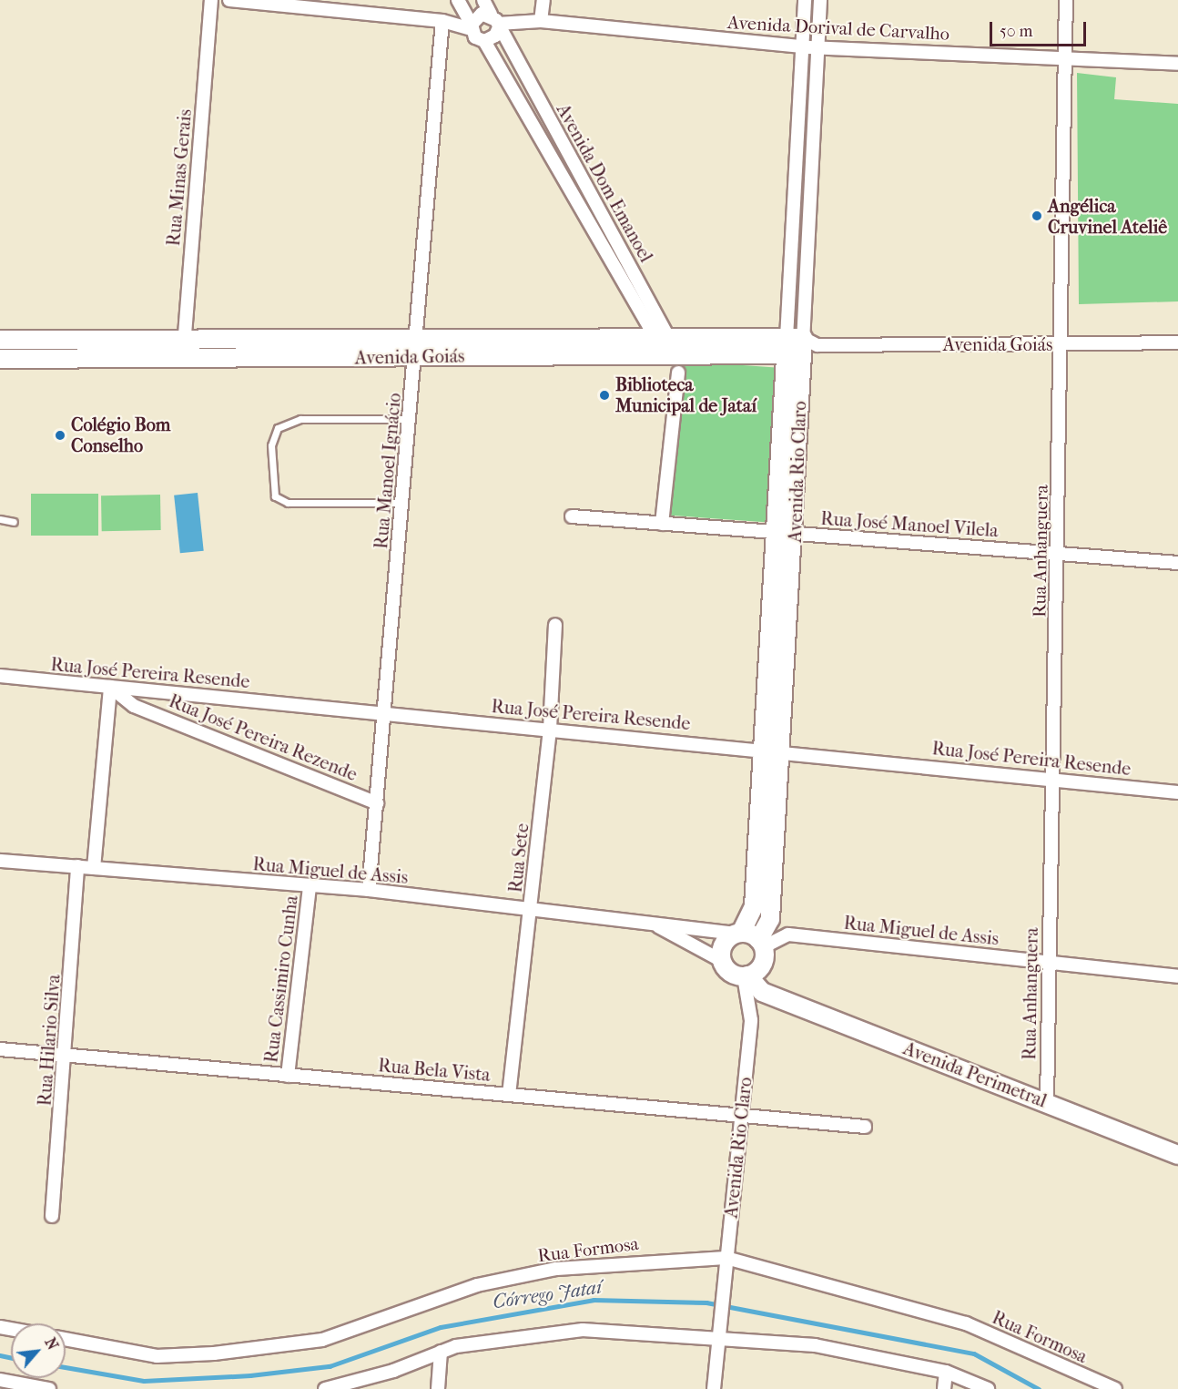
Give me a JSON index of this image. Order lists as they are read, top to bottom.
{
  "streets": {
    "main road": ["Avenida Goiás", "Avenida Rio Claro", "Avenida Perimetral"],
    "street": [
      "Avenida Dorival de Carvalho",
      "Rua Minas Gerais",
      "Avenida Dom Emanoel",
      "Rua Manoel Ignácio",
      "Rua José Manoel Vilela",
      "Rua Anhanguera",
      "Rua José Pereira Resende",
      "Rua José Pereira Rezende",
      "Rua Sete",
      "Rua Miguel de Assis",
      "Rua Cassimiro Cunha",
      "Rua Hilario Silva",
      "Rua Bela Vista",
      "Rua Formosa"
    ]
  },
  "crossings": [
    ["Avenida Dorival de Carvalho", "Avenida Dom Emanoel"],
    ["Avenida Dorival de Carvalho", "Avenida Rio Claro"],
    ["Avenida Dorival de Carvalho", "Rua Anhanguera"],
    ["Rua Minas Gerais", "Avenida Goiás"],
    ["Avenida Dom Emanoel", "Avenida Goiás"],
    ["Avenida Goiás", "Rua Manoel Ignácio"],
    ["Avenida Goiás", "Avenida Rio Claro"],
    ["Avenida Goiás", "Rua Anhanguera"],
    ["Rua Manoel Ignácio", "Rua José Pereira Resende"],
    ["Rua Manoel Ignácio", "Rua José Pereira Rezende"],
    ["Rua Manoel Ignácio", "Rua Miguel de Assis"],
    ["Avenida Rio Claro", "Rua José Manoel Vilela"],
    ["Avenida Rio Claro", "Rua José Pereira Resende"],
    ["Avenida Rio Claro", "Rua Miguel de Assis"],
    ["Avenida Rio Claro", "Rua Bela Vista"],
    ["Avenida Rio Claro", "Avenida Perimetral"],
    ["Avenida Rio Claro", "Rua Formosa"],
    ["Rua José Manoel Vilela", "Rua Anhanguera"],
    ["Rua Anhanguera", "Rua José Pereira Resende"],
    ["Rua Anhanguera", "Rua Miguel de Assis"],
    ["Rua Anhanguera", "Avenida Perimetral"],
    ["Rua José Pereira Resende", "Rua José Pereira Rezende"],
    ["Rua José Pereira Resende", "Rua Sete"],
    ["Rua Sete", "Rua Miguel de Assis"],
    ["Rua Sete", "Rua Bela Vista"],
    ["Rua Miguel de Assis", "Rua Cassimiro Cunha"],
    ["Rua Miguel de Assis", "Rua Hilario Silva"],
    ["Rua Miguel de Assis", "Avenida Perimetral"],
    ["Rua Cassimiro Cunha", "Rua Bela Vista"],
    ["Rua Hilario Silva", "Rua Bela Vista"]
  ],
  "water": ["Córrego Jataí"],
  "places": ["Angélica Cruvinel Ateliê", "Biblioteca Municipal de Jataí", "Colégio Bom Conselho"],
  "scale_bar": "50 m",
  "north": "top right"
}
